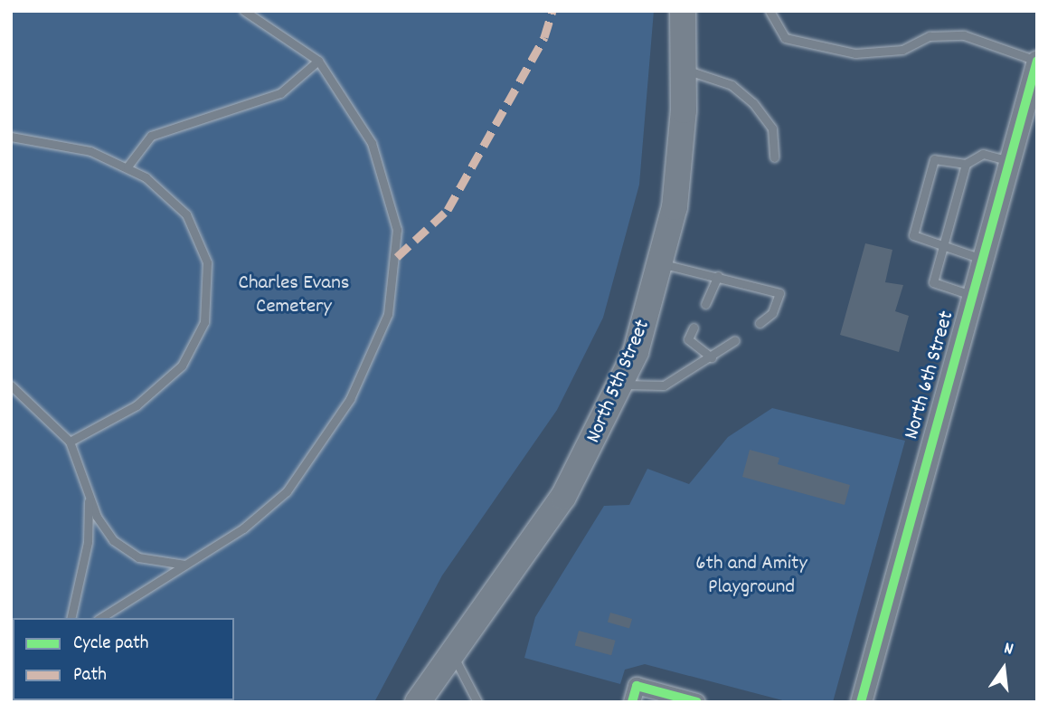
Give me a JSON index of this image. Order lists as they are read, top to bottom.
{
  "streets": {
    "main road": ["North 5th Street"],
    "street": ["North 6th Street"]
  },
  "parks": ["Charles Evans Cemetery", "6th and Amity Playground"],
  "legend": ["Cycle path", "Path"],
  "north": "top"
}
